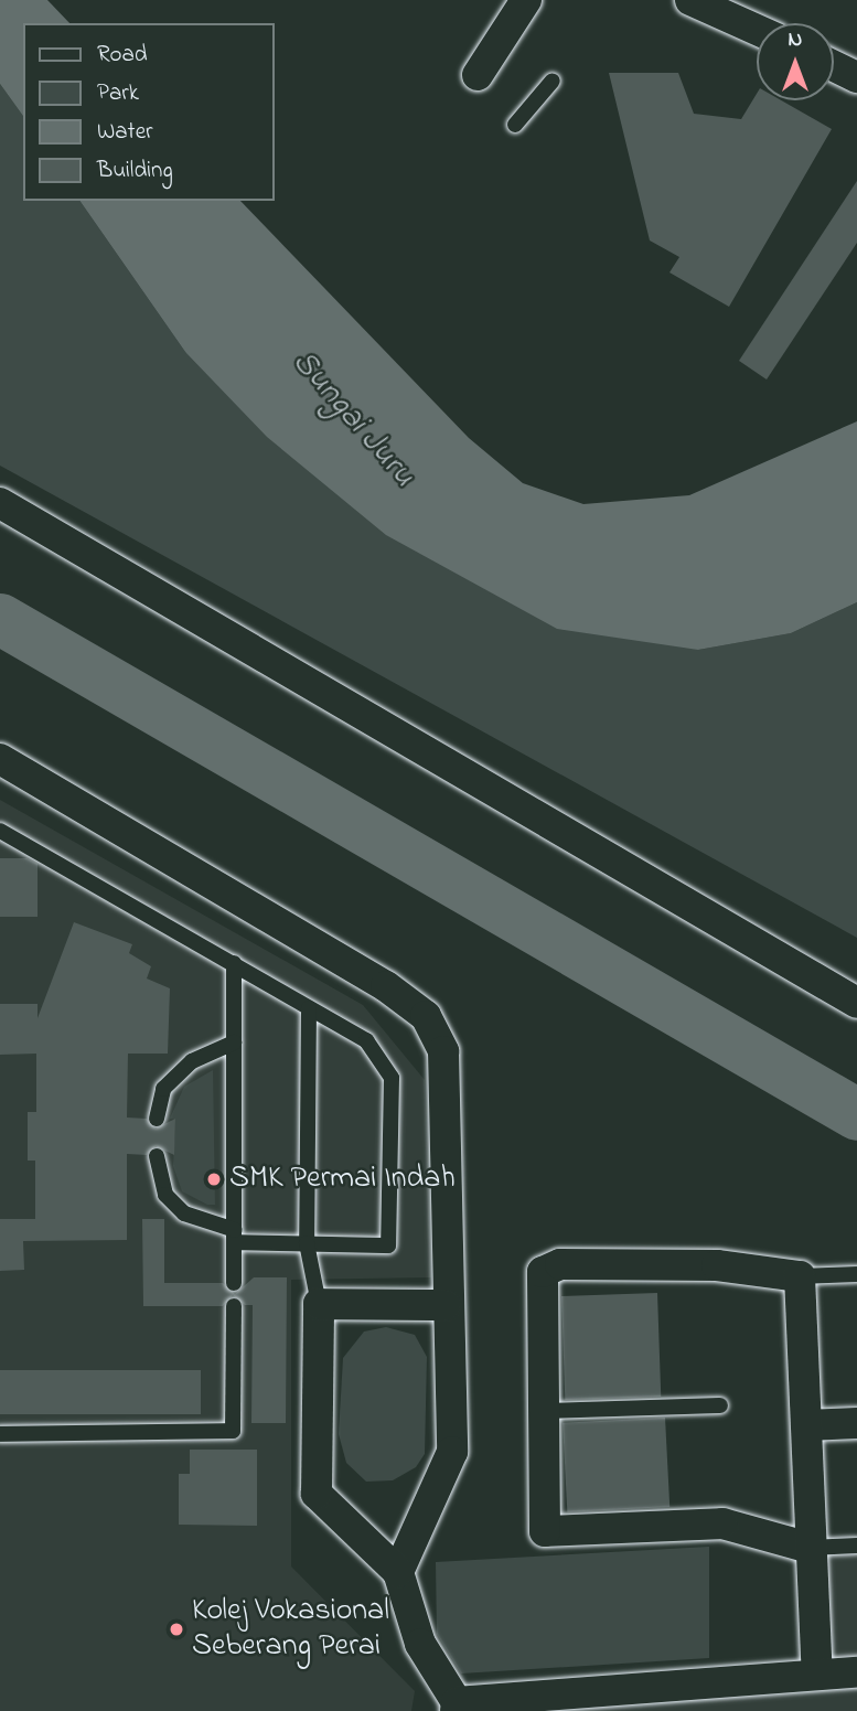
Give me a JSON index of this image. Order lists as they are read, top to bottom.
{
  "water": ["Sungai Juru"],
  "places": ["SMK Permai Indah", "Kolej Vokasional Seberang Perai"],
  "legend": [
    "Road",
    "Park",
    "Water",
    "Building"
  ],
  "north": "top"
}
